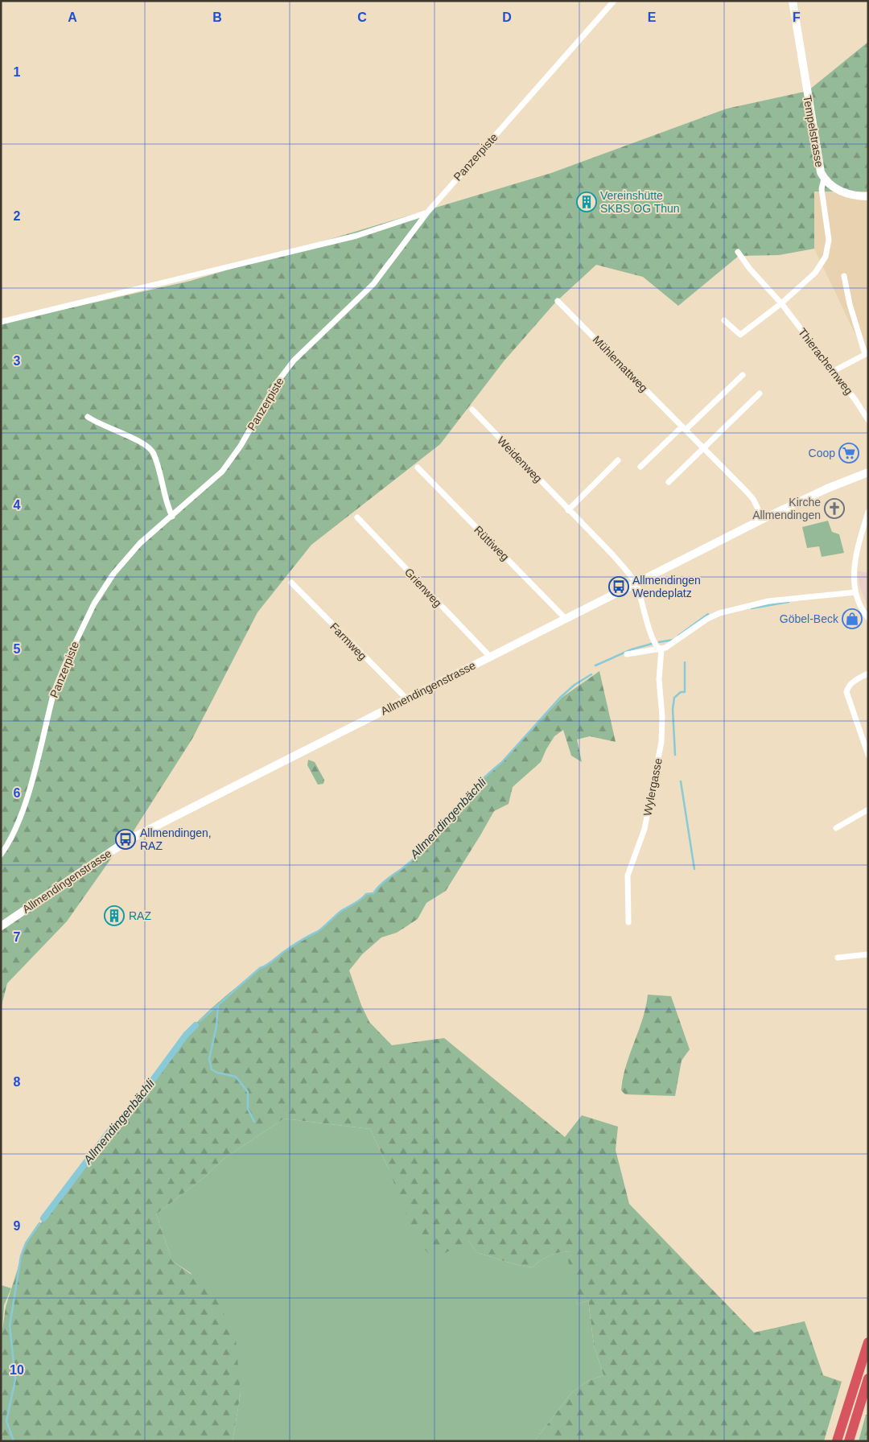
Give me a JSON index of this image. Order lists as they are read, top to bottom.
{
  "streets": {
    "street": [
      "Tempelstrasse",
      "Panzerpiste",
      "Thierachernweg",
      "Mühlemattweg",
      "Weidenweg",
      "Rüttiweg",
      "Grienweg",
      "Farmweg",
      "Allmendingenstrasse",
      "Wylergasse"
    ]
  },
  "crossings": [
    ["Mühlemattweg", "Allmendingenstrasse"],
    ["Weidenweg", "Allmendingenstrasse"],
    ["Rüttiweg", "Allmendingenstrasse"],
    ["Grienweg", "Allmendingenstrasse"],
    ["Farmweg", "Allmendingenstrasse"]
  ],
  "water": ["Allmendingenbächli"],
  "places": {
    "building": ["Vereinshütte SKBS OG Thun", "RAZ"],
    "supermarket": ["Coop"],
    "church": ["Kirche Allmendingen"],
    "bus stop": ["Allmendingen Wendeplatz", "Allmendingen, RAZ"],
    "shop": ["Göbel-Beck"]
  },
  "grid": {
    "columns": [
      "A",
      "B",
      "C",
      "D",
      "E",
      "F"
    ],
    "rows": [
      "1",
      "2",
      "3",
      "4",
      "5",
      "6",
      "7",
      "8",
      "9",
      "10"
    ]
  }
}
